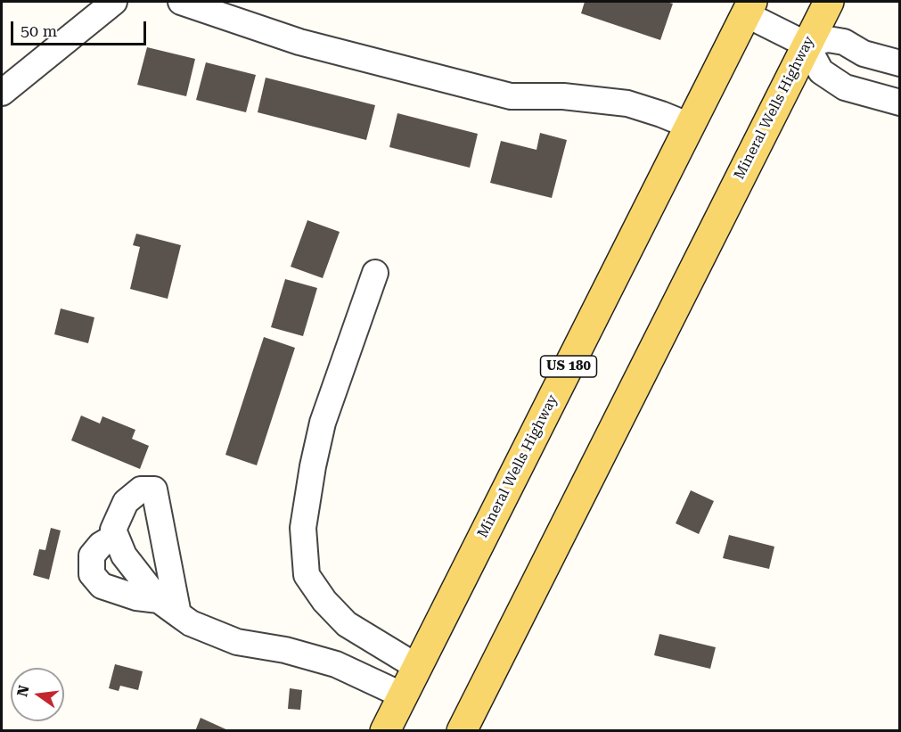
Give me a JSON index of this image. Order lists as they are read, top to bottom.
{
  "streets": {
    "main road": ["Mineral Wells Highway", "US 180"]
  },
  "scale_bar": "50 m",
  "north": "left"
}
